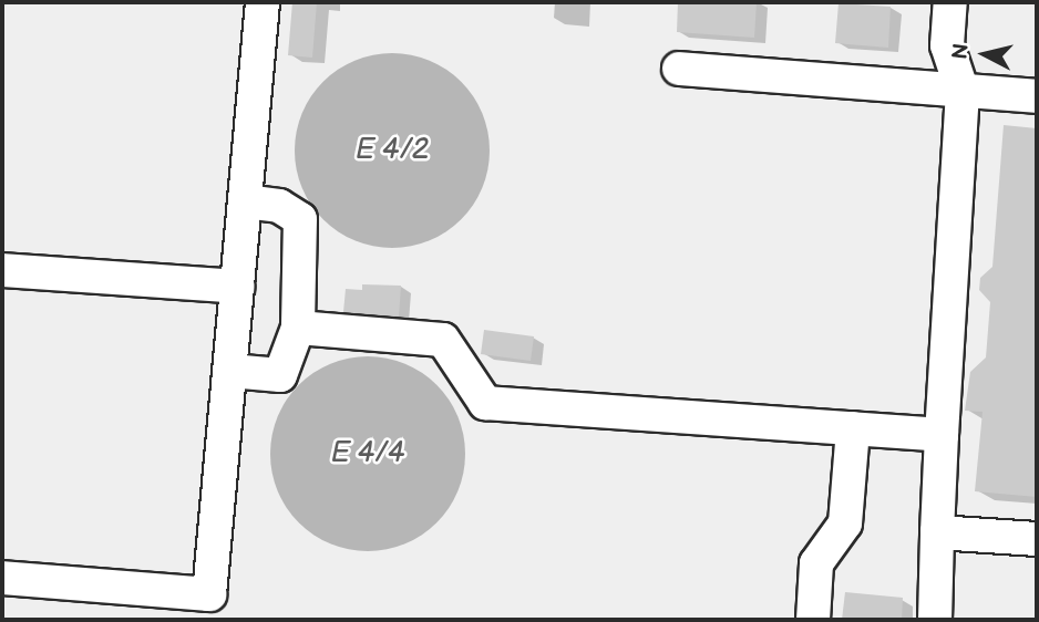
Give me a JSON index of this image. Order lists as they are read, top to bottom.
{
  "water": ["E 4/2", "E 4/4"],
  "north": "left"
}
